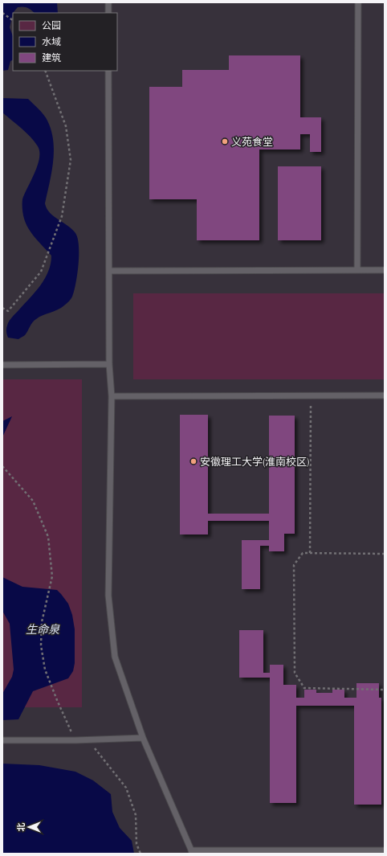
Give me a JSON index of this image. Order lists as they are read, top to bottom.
{
  "water": ["生命泉"],
  "places": ["义苑食堂", "安徽理工大学(淮南校区)"],
  "legend": ["公园", "水域", "建筑"],
  "north": "left"
}
